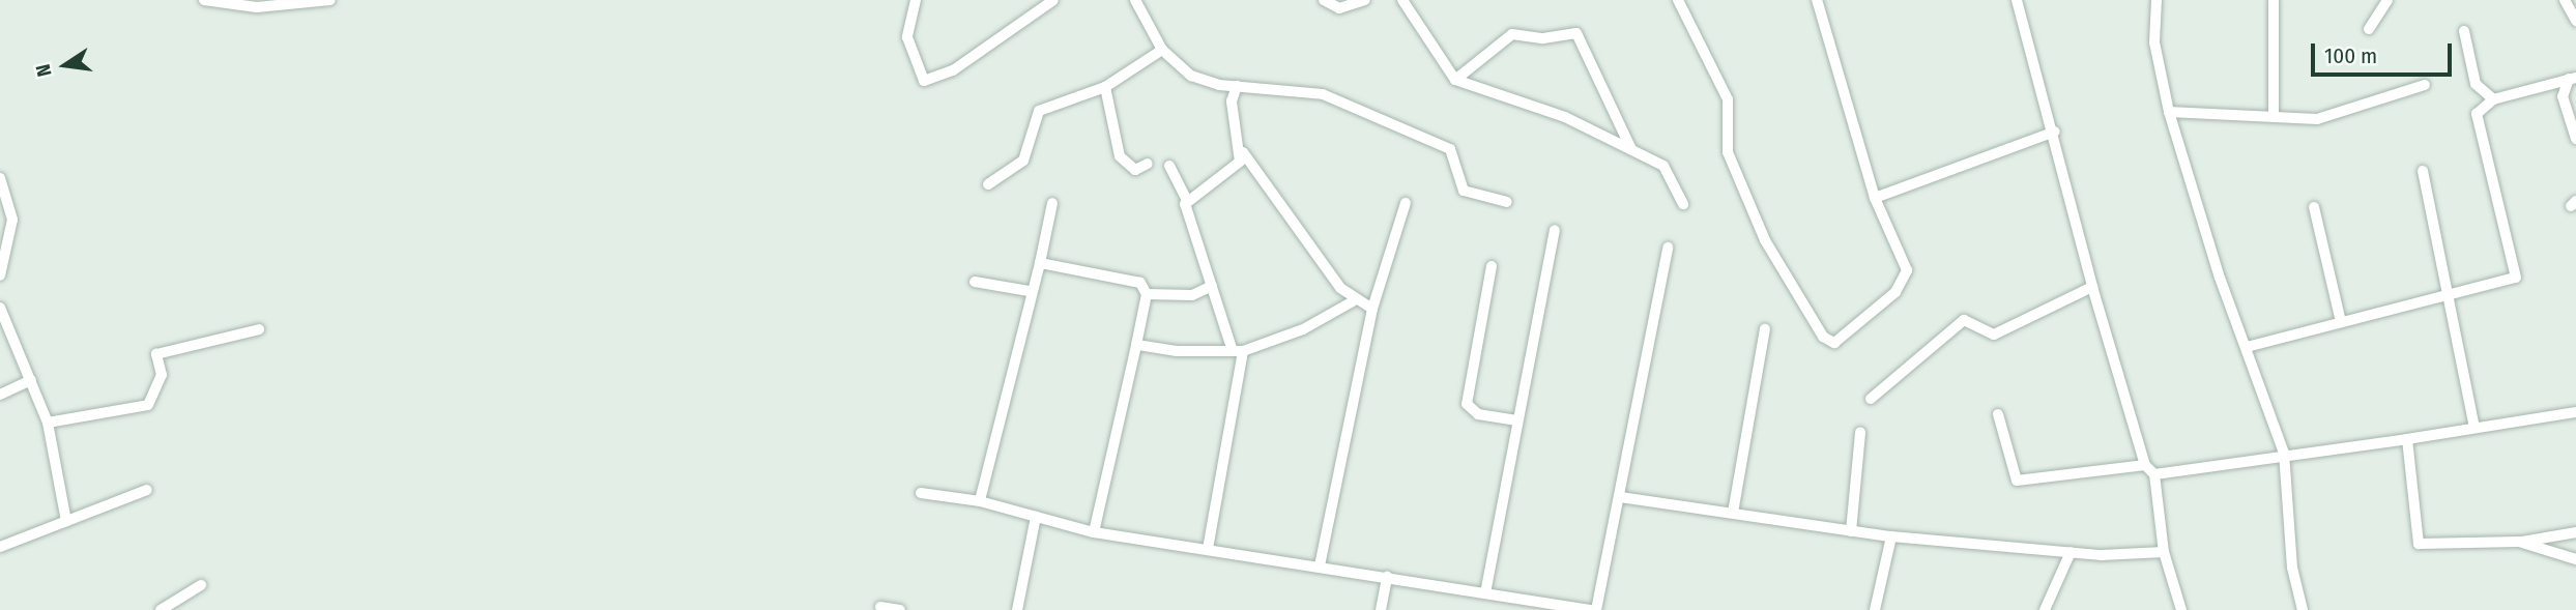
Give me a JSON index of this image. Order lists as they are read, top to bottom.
{
  "scale_bar": "100 m",
  "north": "left"
}
